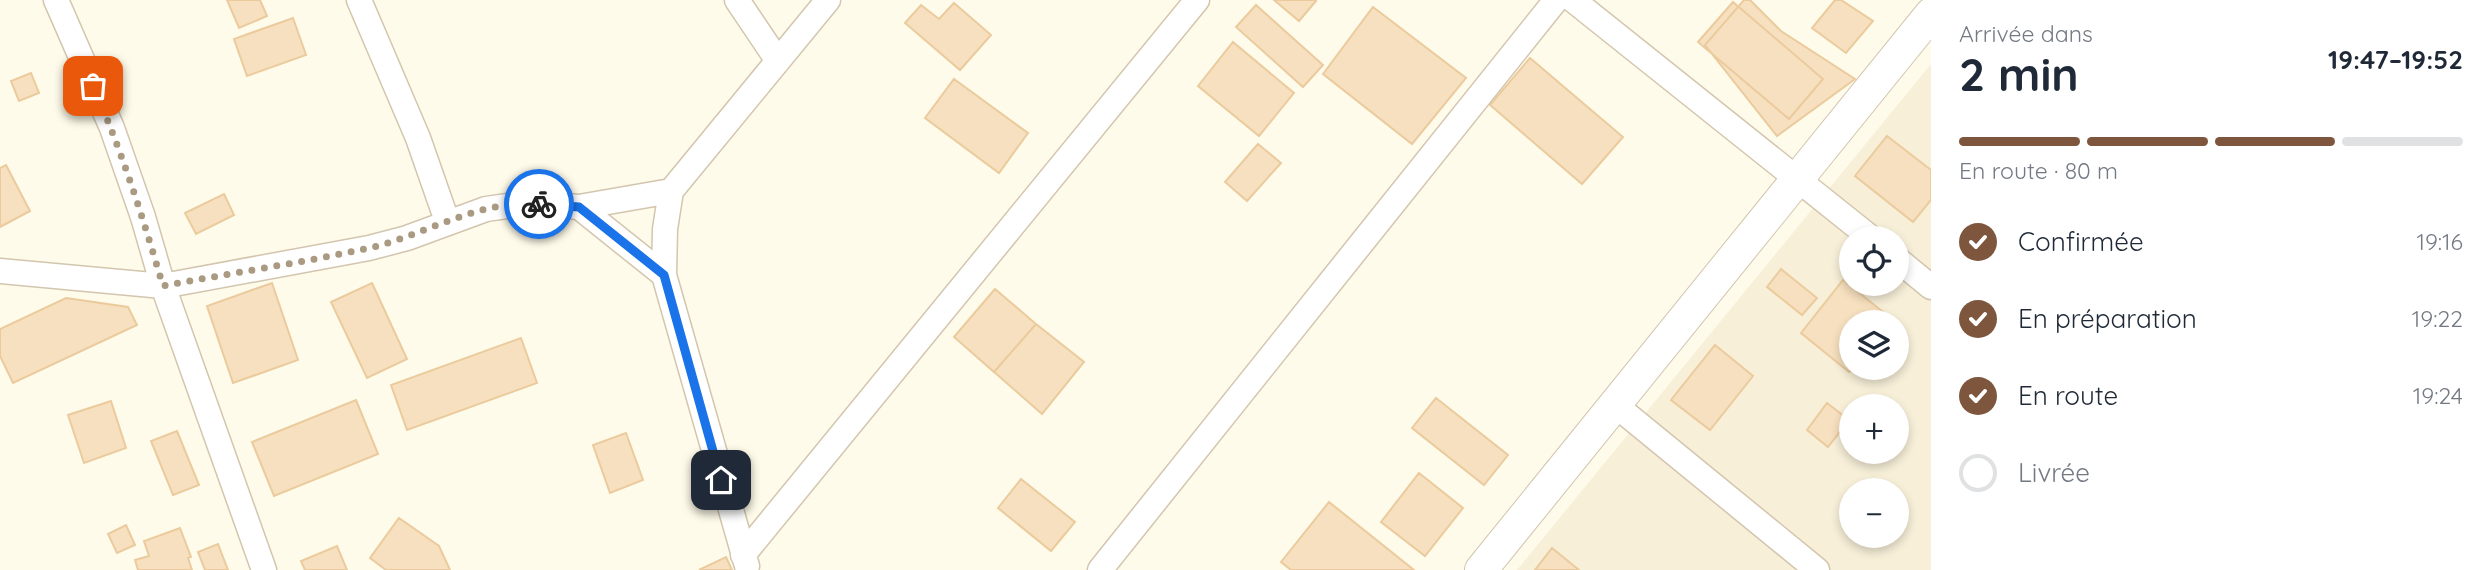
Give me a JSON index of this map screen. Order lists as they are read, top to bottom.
{
  "page": {
    "heading": ["2 min", "Arrivée dans", "19:47–19:52"],
    "bar": "En route · 80 m",
    "list": [
      ["Confirmée", "19:16"],
      ["En préparation", "19:22"],
      ["En route", "19:24"],
      "Livrée"
    ],
    "map_buttons": ["+", "−"]
  }
}
